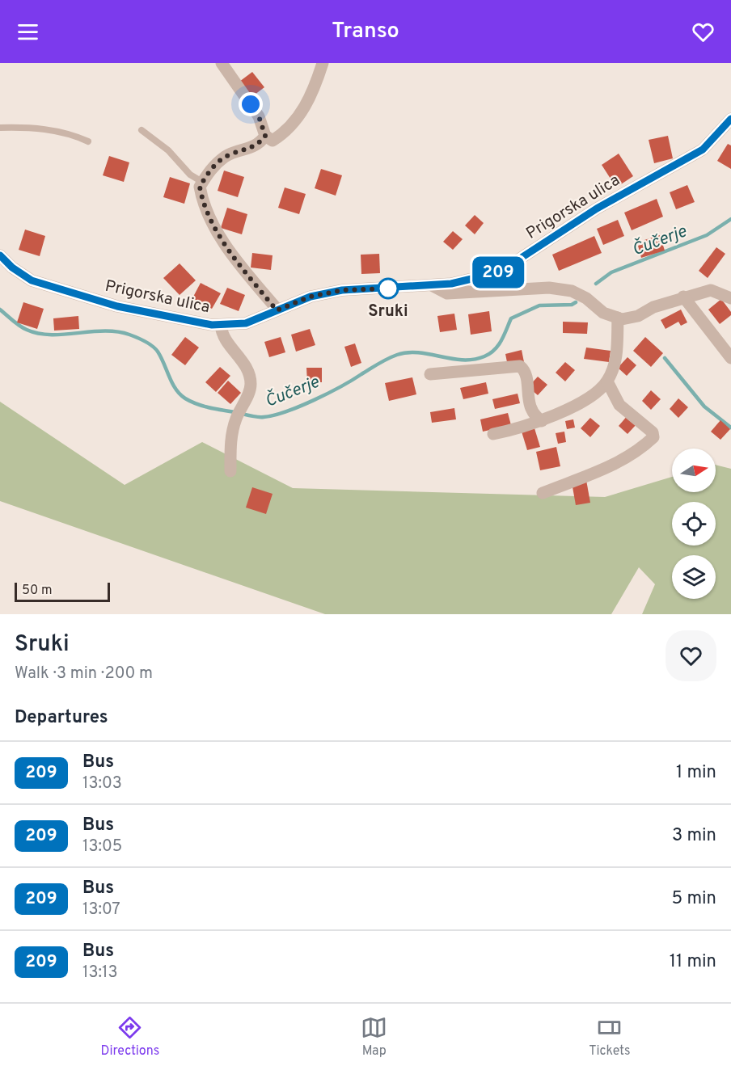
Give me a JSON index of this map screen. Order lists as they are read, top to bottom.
{
  "streets": {
    "street": ["Prigorska ulica"]
  },
  "water": ["Čučerje"],
  "places": ["Sruki"],
  "lines": ["bus line 209"],
  "scale_bar": "50 m",
  "north": "right",
  "page": {
    "header": "Transo",
    "on_map": "209",
    "scale": "50 m",
    "heading": [
      ["Sruki", "Walk · 3 min · 200 m"],
      "Departures"
    ],
    "list": [
      {
        "mark": "209",
        "name": "Bus",
        "note": "13:03",
        "value": "1 min"
      },
      {
        "mark": "209",
        "name": "Bus",
        "note": "13:05",
        "value": "3 min"
      },
      {
        "mark": "209",
        "name": "Bus",
        "note": "13:07",
        "value": "5 min"
      },
      {
        "mark": "209",
        "name": "Bus",
        "note": "13:13",
        "value": "11 min"
      }
    ],
    "tabs": ["Directions", "Map", "Tickets"]
  }
}
